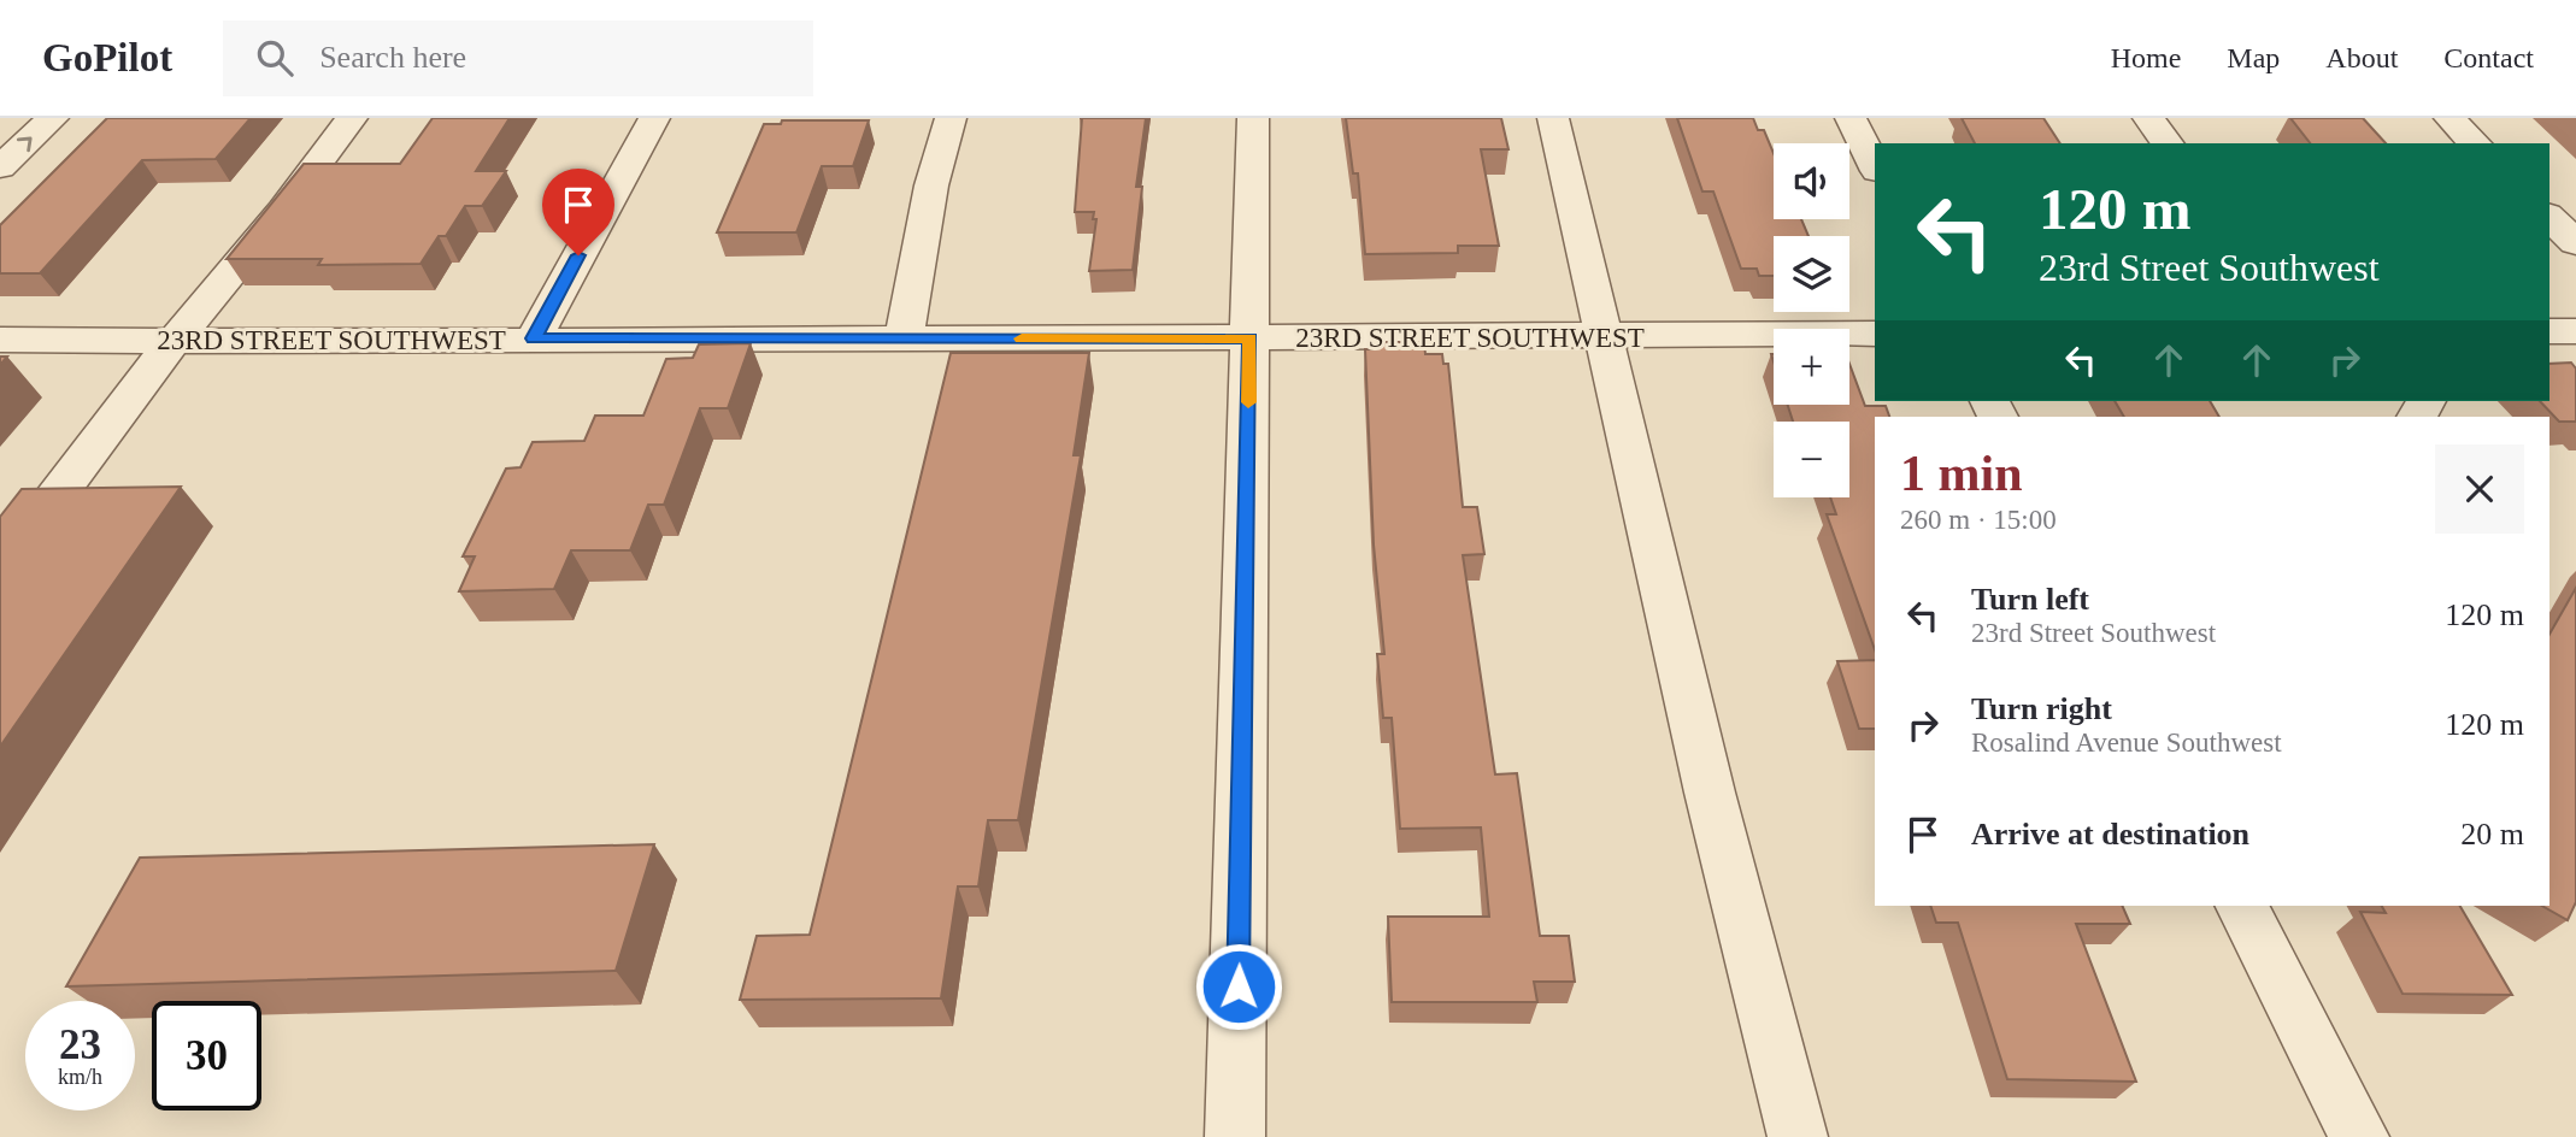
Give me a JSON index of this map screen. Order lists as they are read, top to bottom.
{
  "streets": {
    "street": ["23RD STREET SOUTHWEST"]
  },
  "page": {
    "header": "GoPilot",
    "search": "Search here",
    "nav": [
      "Home",
      "Map",
      "About",
      "Contact"
    ],
    "map_buttons": ["+", "−"],
    "turn": ["120 m", "23rd Street Southwest"],
    "heading": ["1 min", "260 m · 15:00"],
    "list": [
      {
        "name": "Turn left",
        "note": "23rd Street Southwest",
        "value": "120 m"
      },
      {
        "name": "Turn right",
        "note": "Rosalind Avenue Southwest",
        "value": "120 m"
      },
      {
        "name": "Arrive at destination",
        "value": "20 m"
      }
    ],
    "speed": "23 km/h",
    "limit": "30"
  }
}
